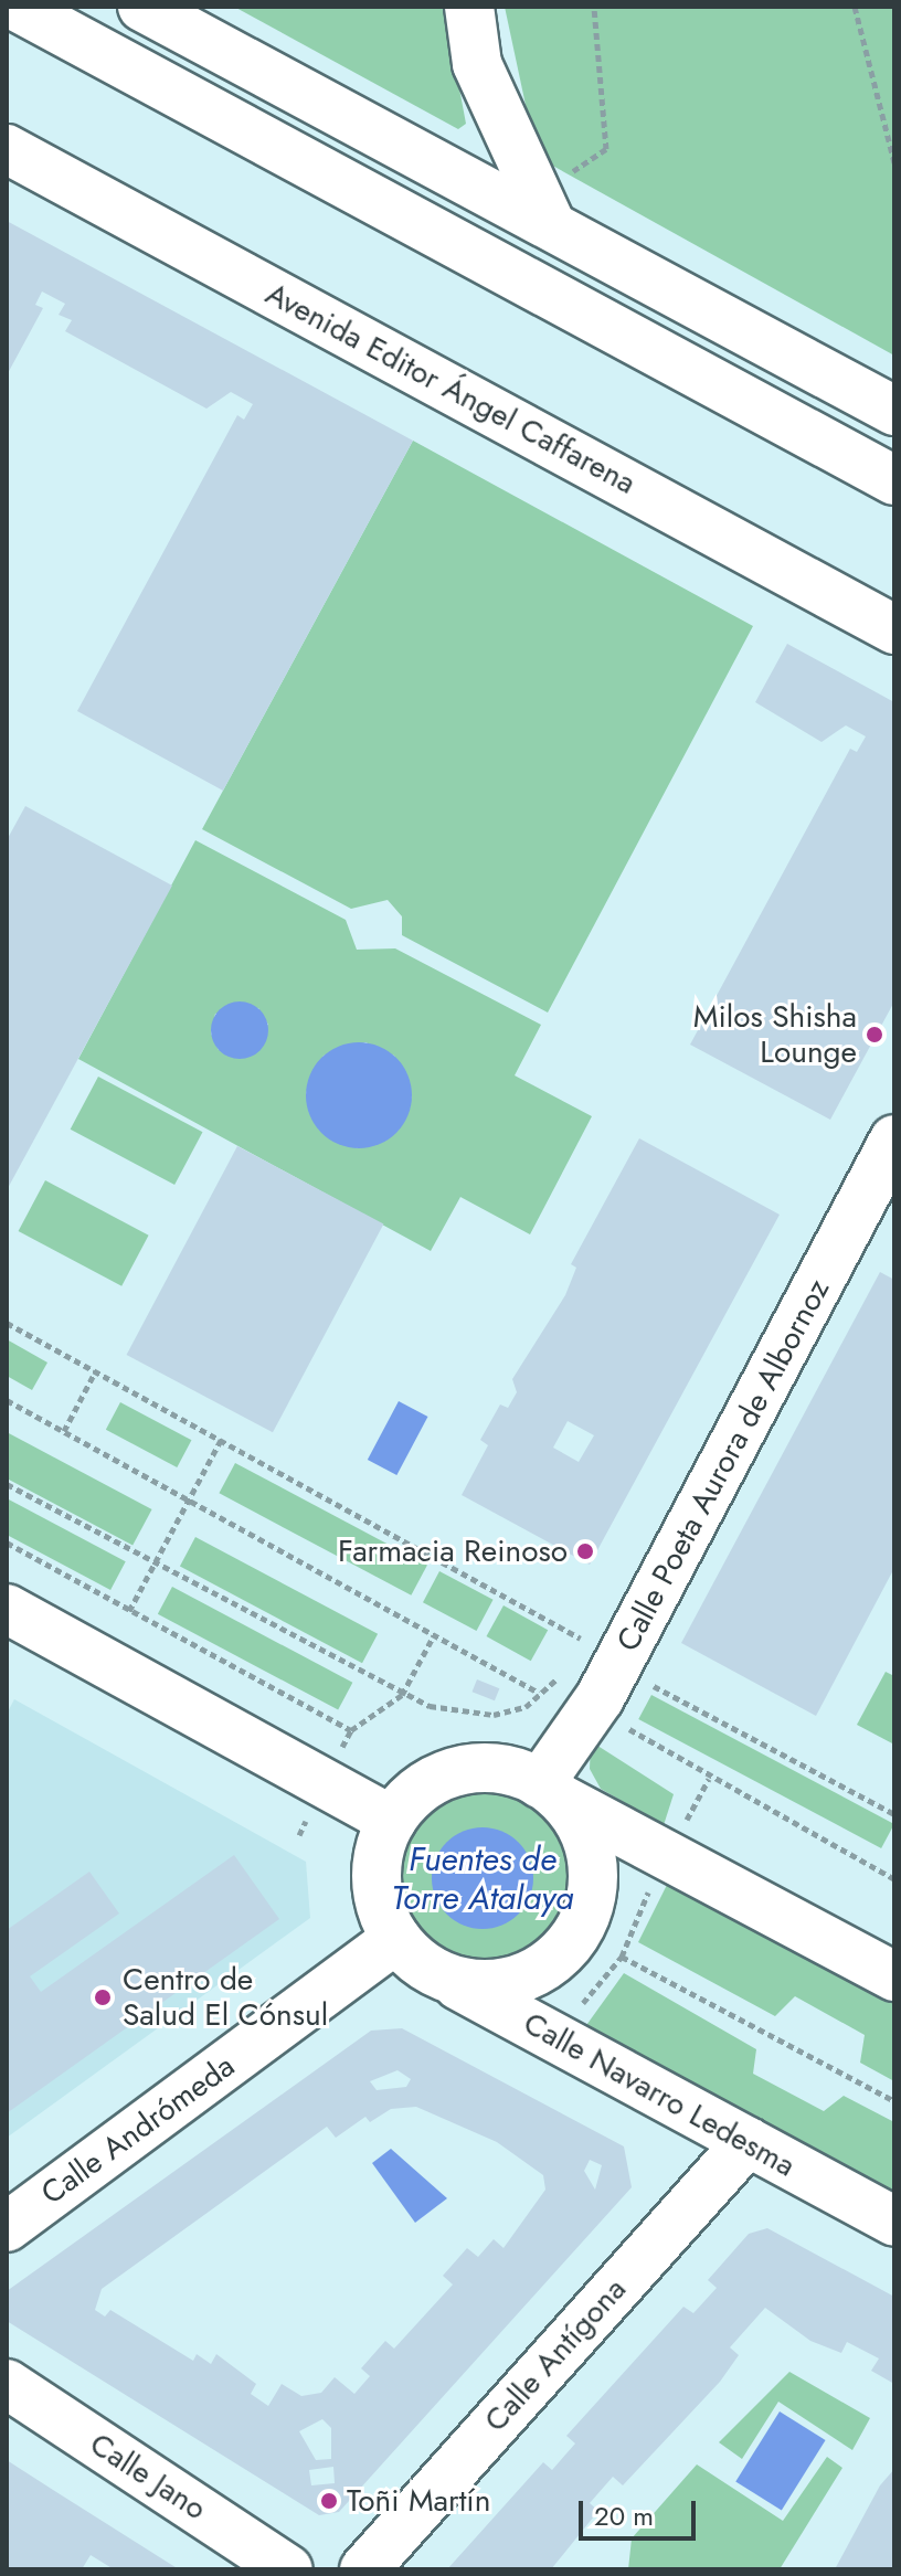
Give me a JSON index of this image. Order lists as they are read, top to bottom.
{
  "streets": {
    "main road": [
      "Avenida Editor Ángel Caffarena",
      "Calle Poeta Aurora de Albornoz",
      "Calle Navarro Ledesma",
      "Calle Andrómeda",
      "Calle Antígona",
      "Calle Jano"
    ]
  },
  "crossings": [
    ["Calle Poeta Aurora de Albornoz", "Calle Navarro Ledesma"],
    ["Calle Poeta Aurora de Albornoz", "Calle Andrómeda"],
    ["Calle Navarro Ledesma", "Calle Andrómeda"],
    ["Calle Navarro Ledesma", "Calle Antígona"]
  ],
  "water": ["Fuentes de Torre Atalaya"],
  "places": [
    "Milos Shisha Lounge",
    "Farmacia Reinoso",
    "Centro de Salud El Cónsul",
    "Toñi Martín"
  ],
  "scale_bar": "20 m"
}
